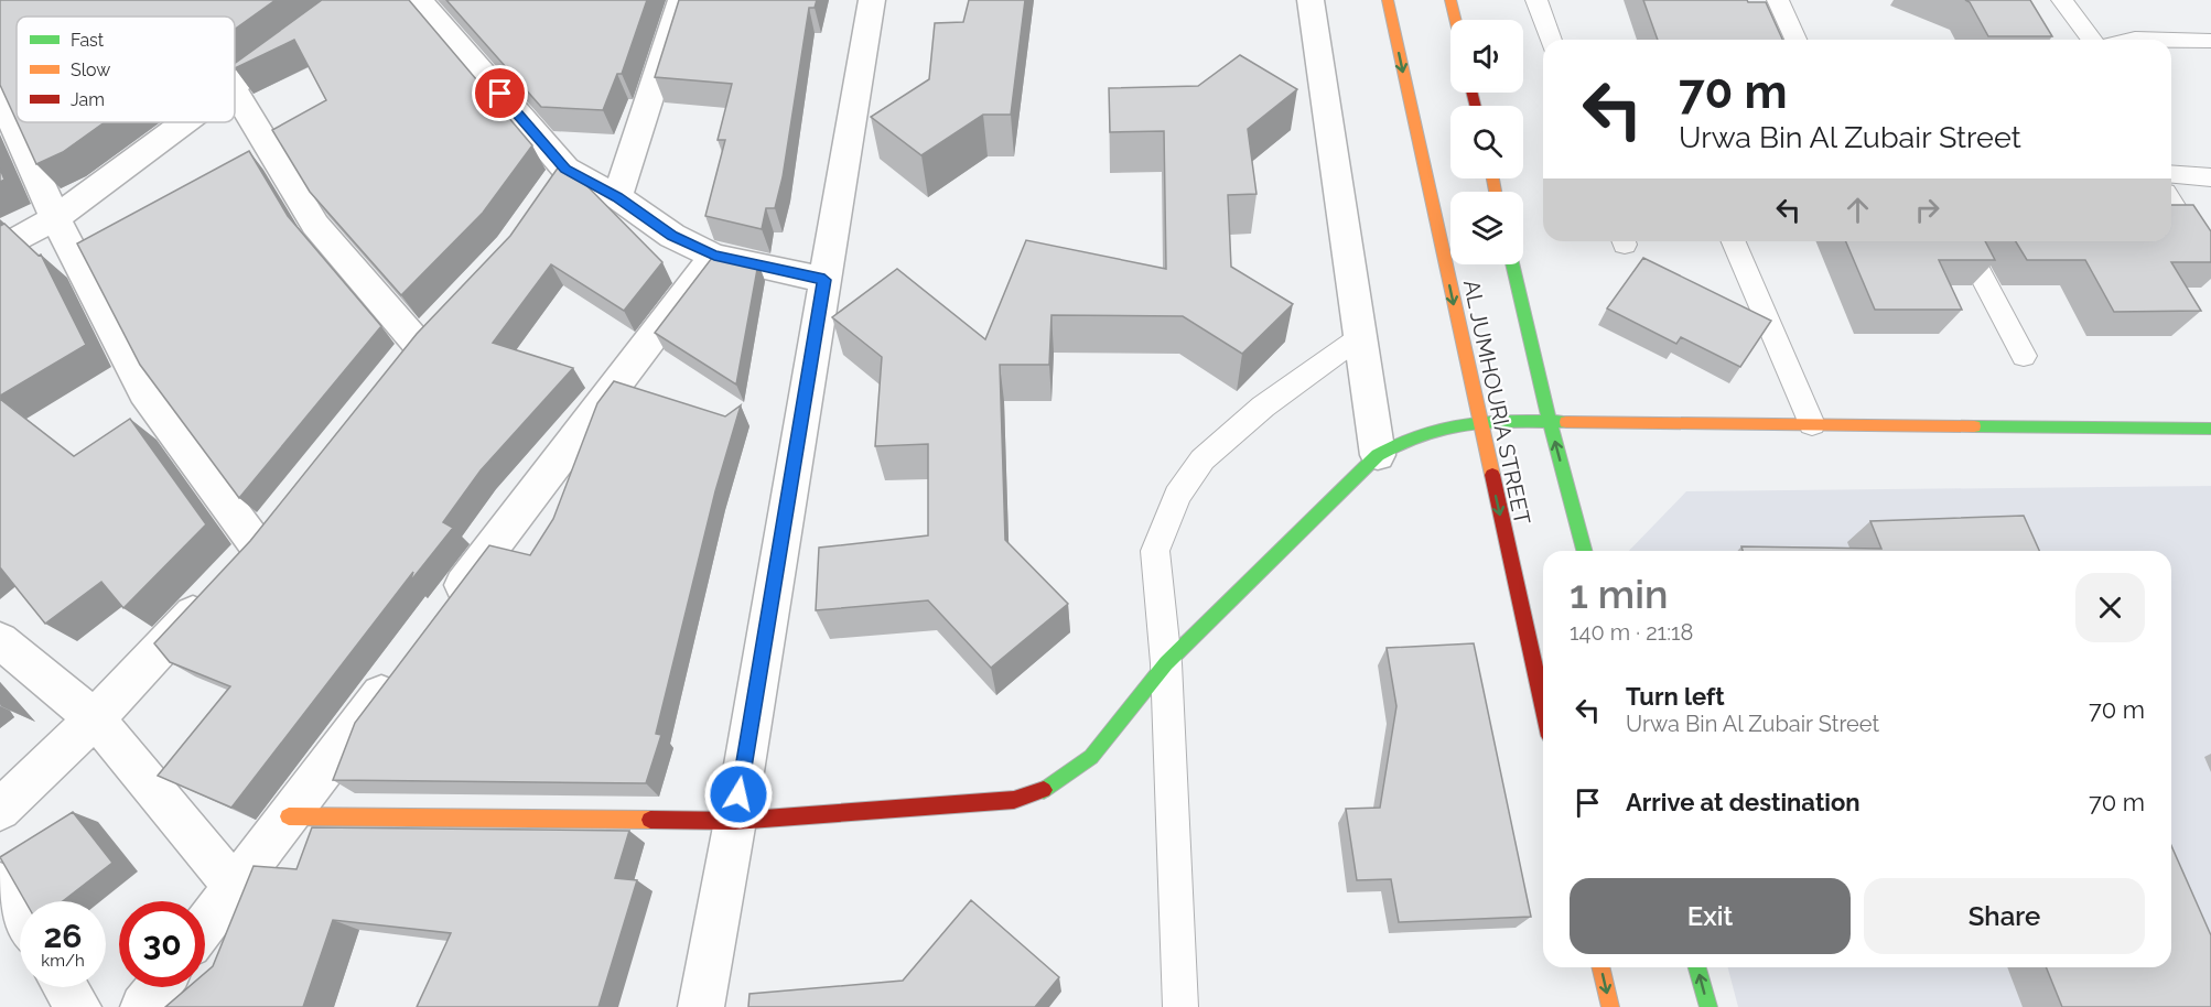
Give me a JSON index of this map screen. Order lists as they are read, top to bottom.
{
  "streets": {
    "street": ["AL JUMHOURIA STREET"]
  },
  "legend": ["Fast", "Slow", "Jam"],
  "page": {
    "turn": ["70 m", "Urwa Bin Al Zubair Street"],
    "heading": ["1 min", "140 m · 21:18"],
    "list": [
      {
        "name": "Turn left",
        "note": "Urwa Bin Al Zubair Street",
        "value": "70 m"
      },
      {
        "name": "Arrive at destination",
        "value": "70 m"
      }
    ],
    "buttons": ["Exit", "Share"],
    "speed": "26 km/h",
    "limit": "30"
  }
}
